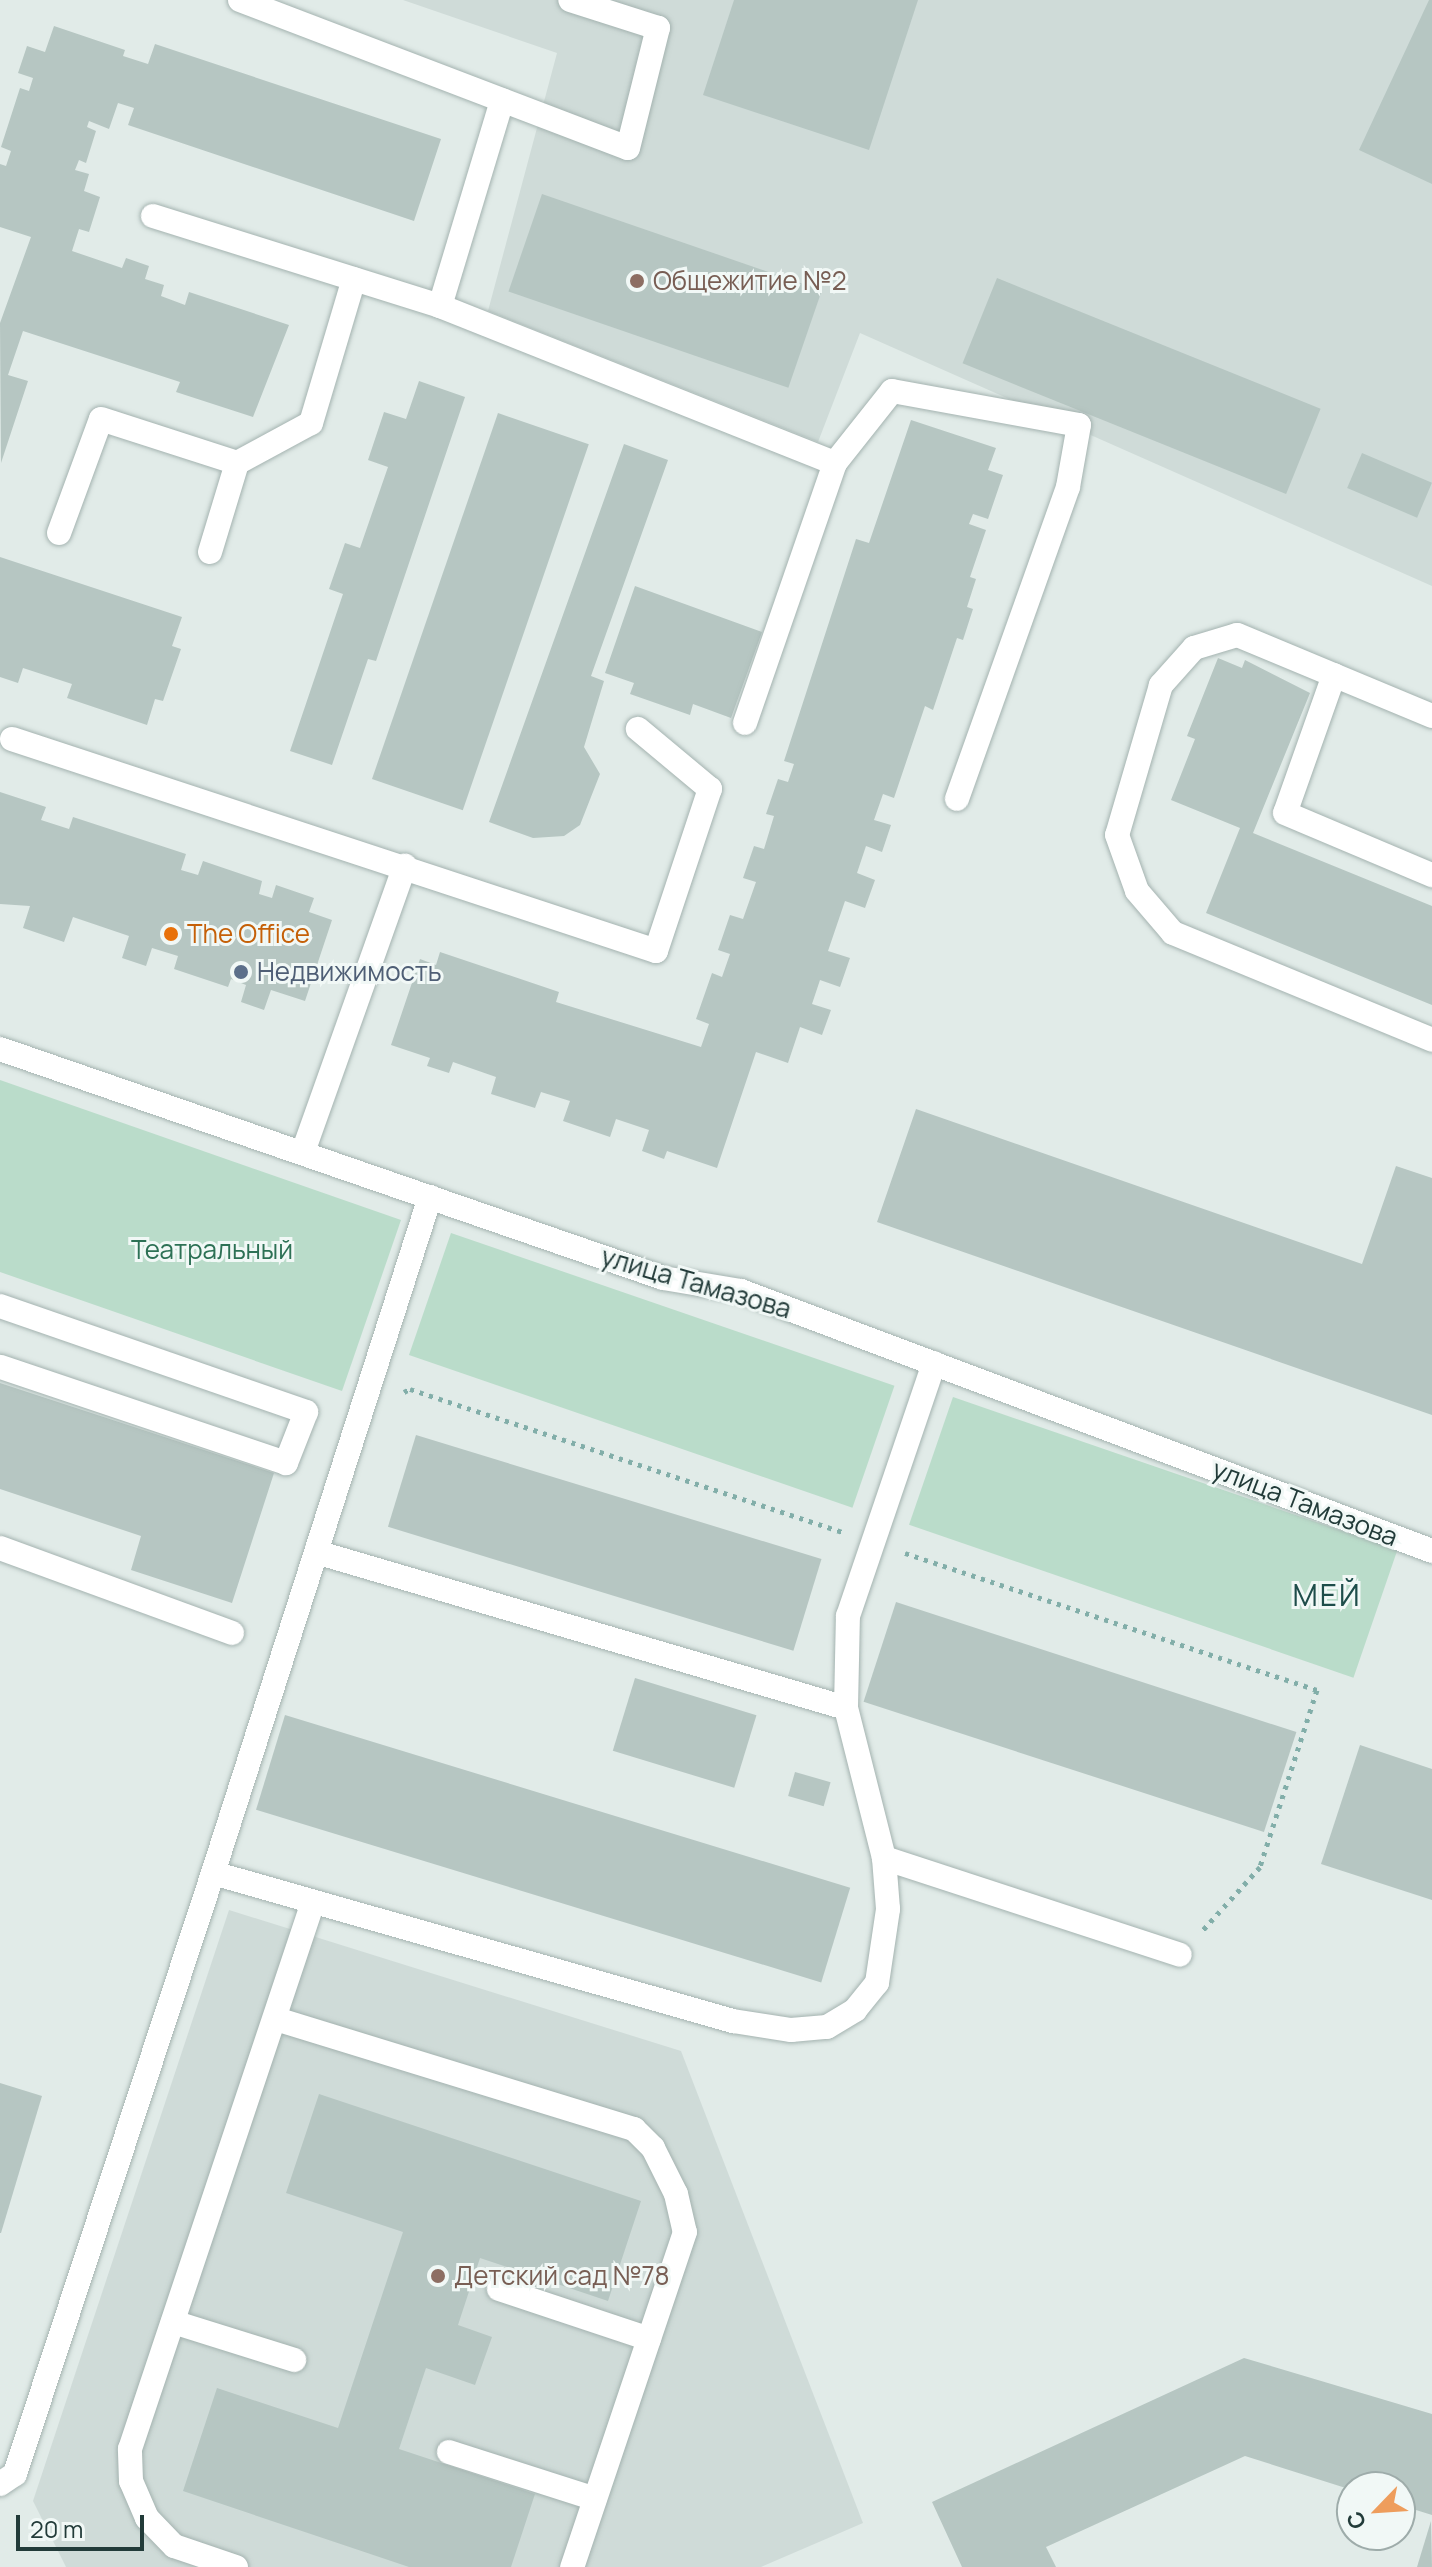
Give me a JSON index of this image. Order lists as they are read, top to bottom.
{
  "streets": {
    "street": ["улица Тамазова"]
  },
  "districts": ["МЕЙ"],
  "parks": ["Театральный"],
  "places": [
    "Общежитие №2",
    "The Office",
    "Недвижимость",
    "Детский сад №78"
  ],
  "scale_bar": "20 m",
  "north": "bottom left"
}
